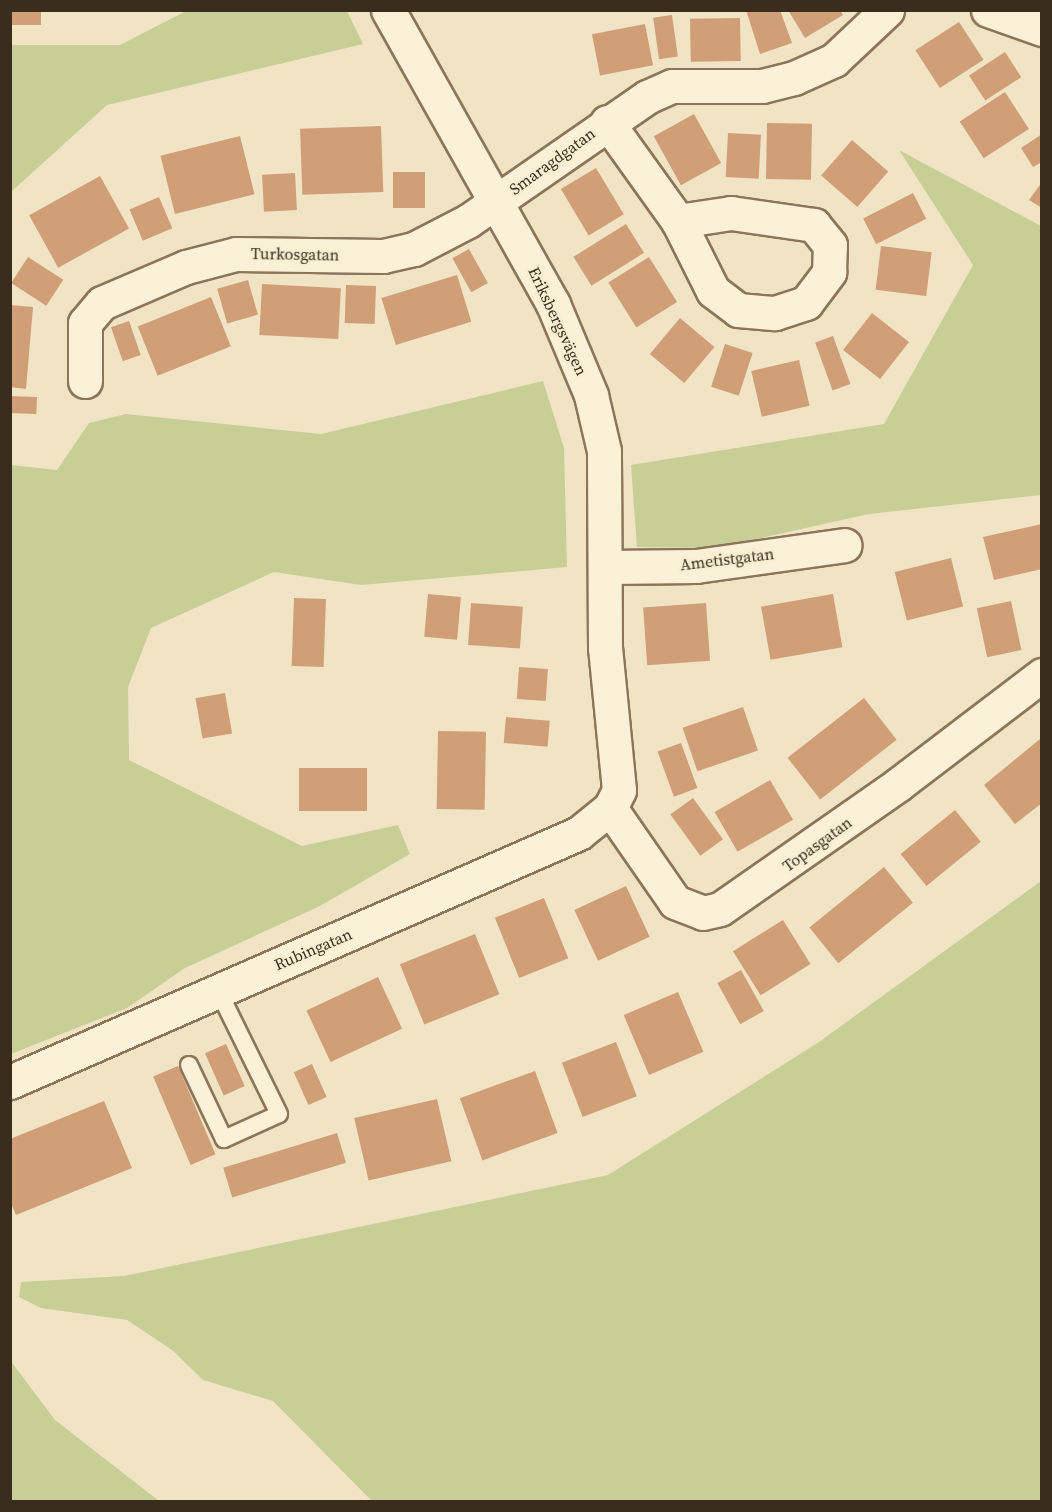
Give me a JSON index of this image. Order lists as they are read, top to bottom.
{
  "streets": {
    "street": [
      "Smaragdgatan",
      "Turkosgatan",
      "Eriksbergsvägen",
      "Ametistgatan",
      "Topasgatan",
      "Rubingatan"
    ]
  },
  "crossings": [
    ["Smaragdgatan", "Turkosgatan"],
    ["Smaragdgatan", "Eriksbergsvägen"],
    ["Turkosgatan", "Eriksbergsvägen"],
    ["Eriksbergsvägen", "Ametistgatan"],
    ["Eriksbergsvägen", "Topasgatan"],
    ["Eriksbergsvägen", "Rubingatan"],
    ["Topasgatan", "Rubingatan"]
  ]
}
